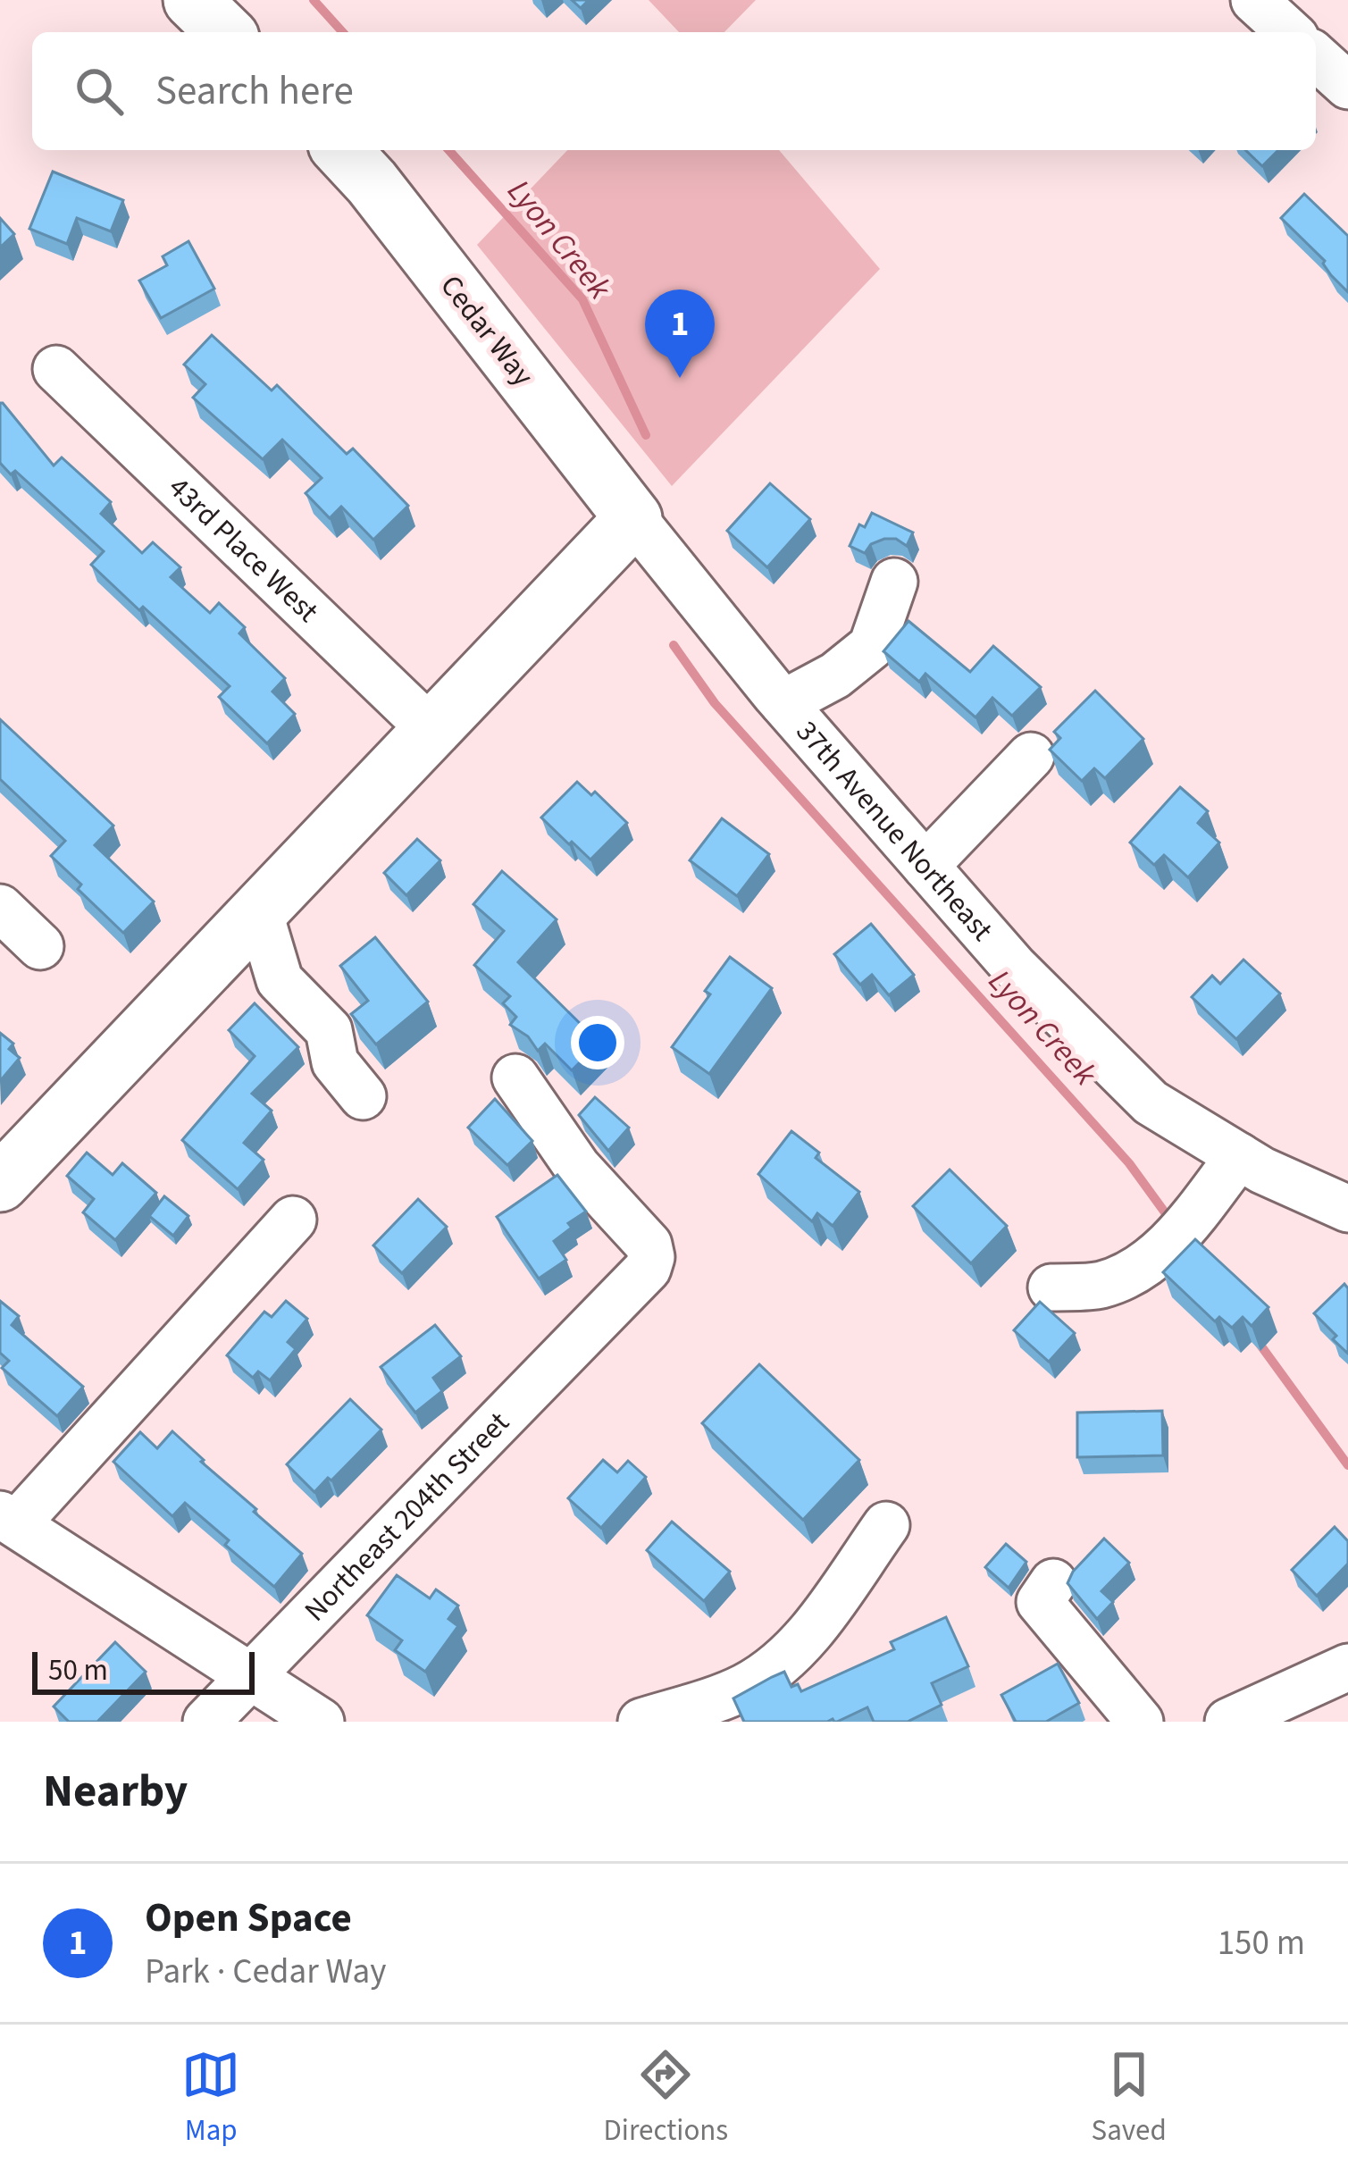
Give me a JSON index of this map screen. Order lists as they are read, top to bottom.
{
  "streets": {
    "main road": ["Cedar Way"],
    "street": ["43rd Place West", "37th Avenue Northeast", "Northeast 204th Street"]
  },
  "crossings": [
    ["Cedar Way", "37th Avenue Northeast"]
  ],
  "water": ["Lyon Creek"],
  "scale_bar": "50 m",
  "page": {
    "search": "Search here",
    "pins": "1",
    "scale": "50 m",
    "heading": "Nearby",
    "list": [
      {
        "mark": "1",
        "name": "Open Space",
        "note": "Park · Cedar Way",
        "value": "150 m"
      }
    ],
    "nav": ["Map", "Directions", "Saved"]
  }
}
